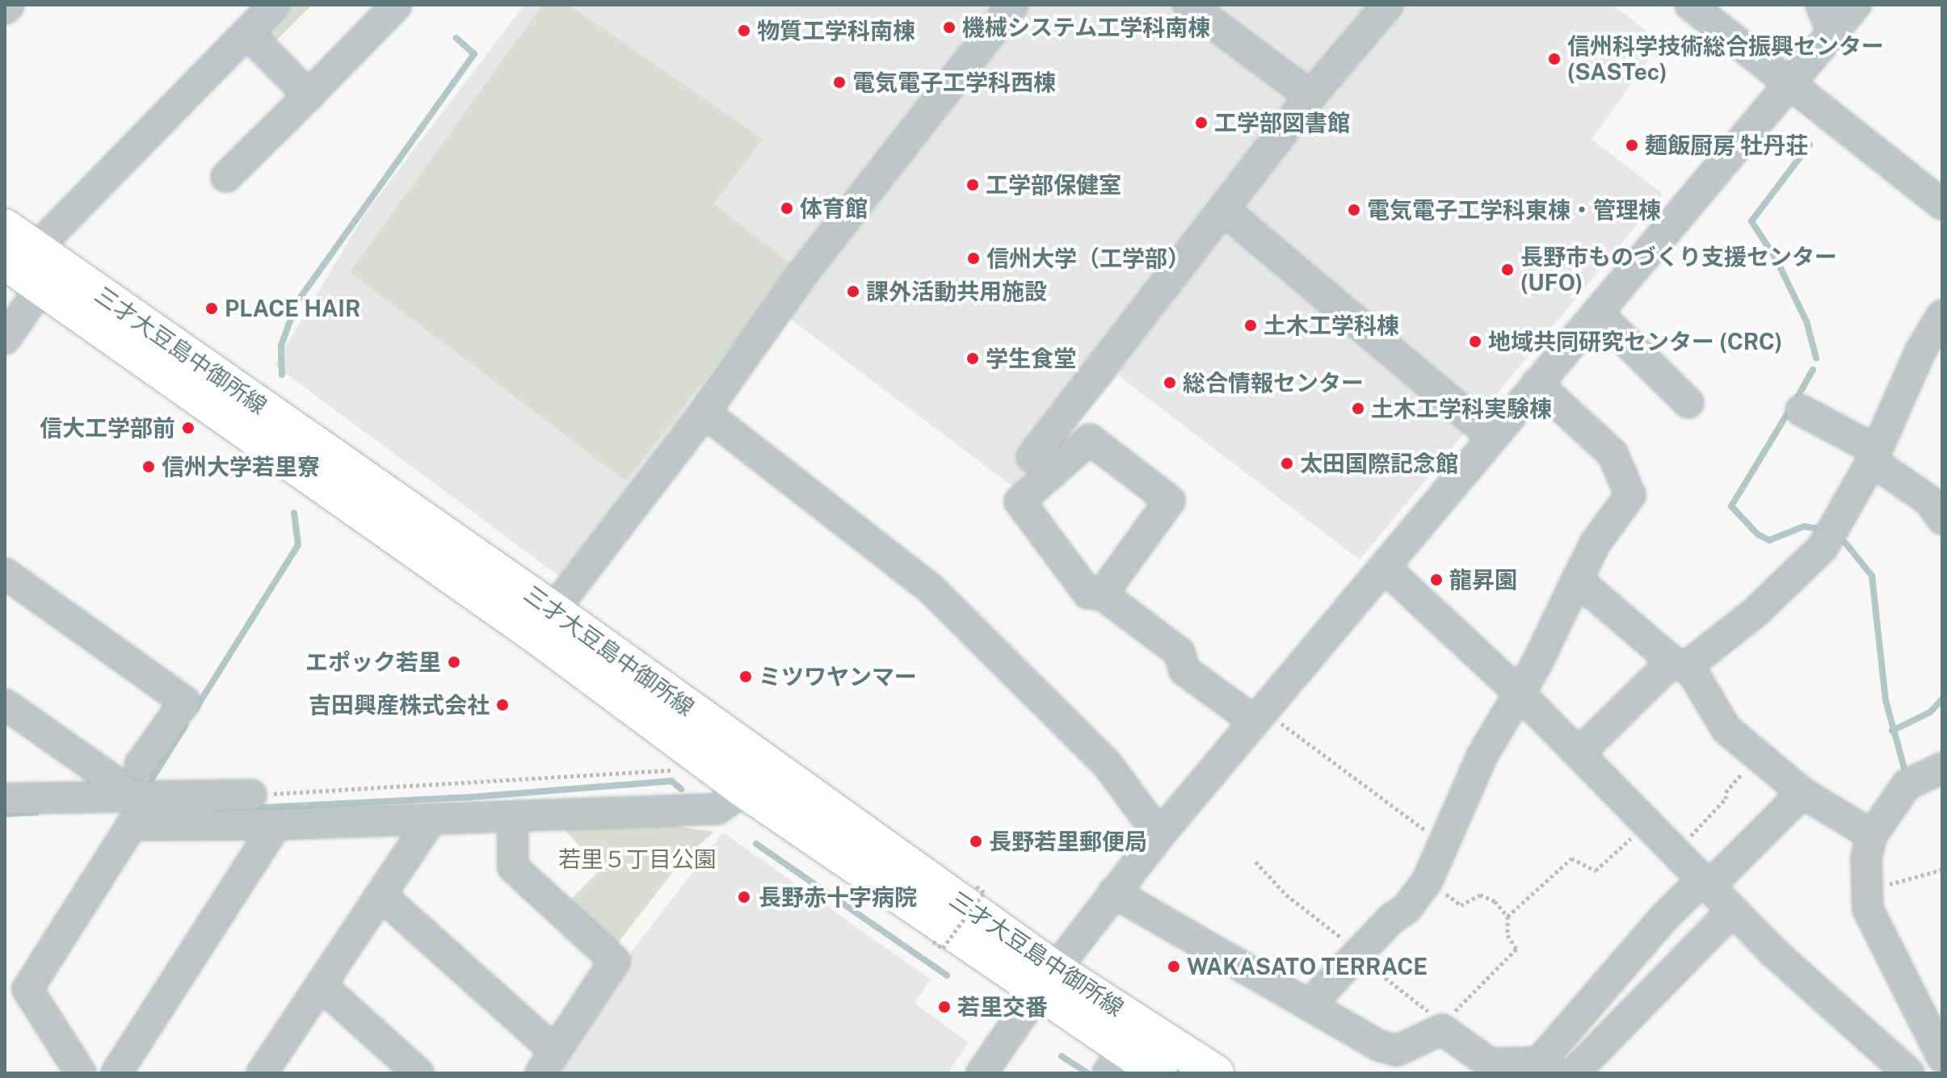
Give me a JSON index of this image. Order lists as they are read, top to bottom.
{
  "streets": {
    "main road": ["三才大豆島中御所線"]
  },
  "parks": ["若里５丁目公園"],
  "places": [
    "機械システム工学科南棟",
    "物質工学科南棟",
    "信州科学技術総合振興センター (SASTec)",
    "電気電子工学科西棟",
    "工学部図書館",
    "麺飯厨房 牡丹荘",
    "工学部保健室",
    "体育館",
    "電気電子工学科東棟・管理棟",
    "信州大学（工学部）",
    "長野市ものづくり支援センター (UFO)",
    "課外活動共用施設",
    "PLACE HAIR",
    "土木工学科棟",
    "地域共同研究センター (CRC)",
    "学生食堂",
    "総合情報センター",
    "土木工学科実験棟",
    "信大工学部前",
    "太田国際記念館",
    "信州大学若里寮",
    "龍昇園",
    "エポック若里",
    "ミツワヤンマー",
    "吉田興産株式会社",
    "長野若里郵便局",
    "長野赤十字病院",
    "WAKASATO TERRACE",
    "若里交番"
  ]
}
